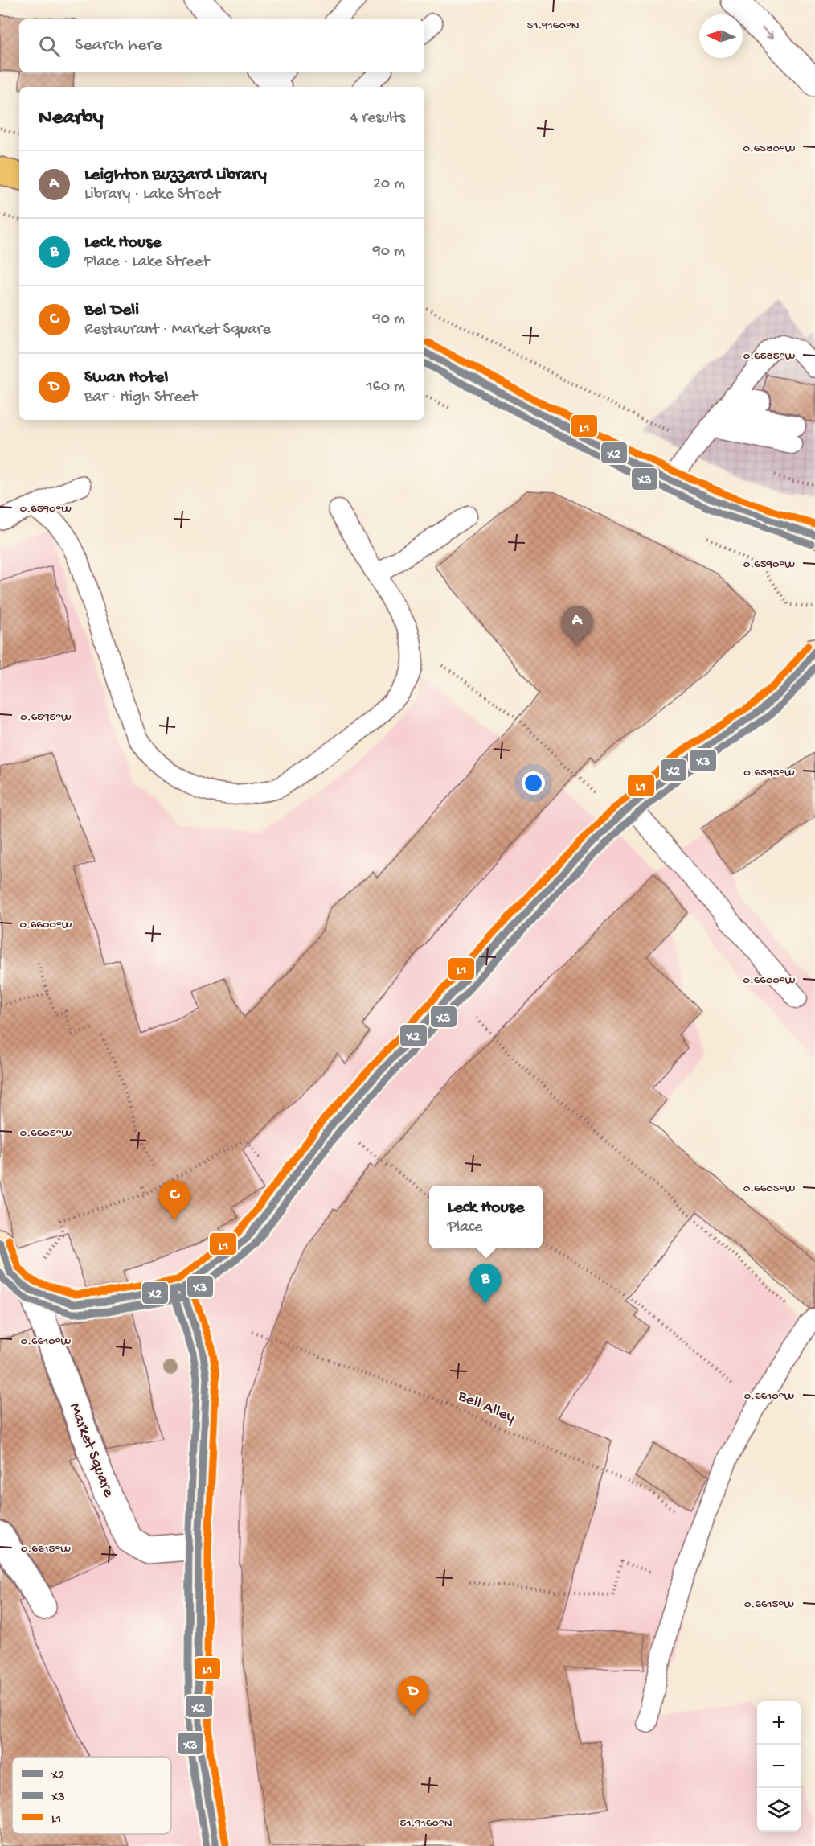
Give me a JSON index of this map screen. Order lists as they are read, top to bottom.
{
  "streets": {
    "street": ["Market Square"],
    "path": ["Bell Alley"]
  },
  "lines": ["transit line L1", "transit line X2", "transit line X3"],
  "legend": ["X2", "X3", "L1"],
  "north": "left",
  "page": {
    "search": "Search here",
    "heading": ["Nearby", "4 results"],
    "list": [
      {
        "mark": "A",
        "name": "Leighton Buzzard Library",
        "note": "Library · Lake Street",
        "value": "20 m"
      },
      {
        "mark": "B",
        "name": "Leck House",
        "note": "Place · Lake Street",
        "value": "90 m"
      },
      {
        "mark": "C",
        "name": "Bel Deli",
        "note": "Restaurant · Market Square",
        "value": "90 m"
      },
      {
        "mark": "D",
        "name": "Swan Hotel",
        "note": "Bar · High Street",
        "value": "160 m"
      }
    ],
    "pins": [
      "A",
      "C",
      "B",
      "D"
    ],
    "popup": ["Leck House", "Place"],
    "map_buttons": ["+", "−"]
  },
  "coordinates": [
    "51.9160°N",
    "0.6580°W",
    "0.6585°W",
    "0.6590°W",
    "0.6595°W",
    "0.6600°W",
    "0.6605°W",
    "0.6610°W",
    "0.6615°W"
  ]
}
